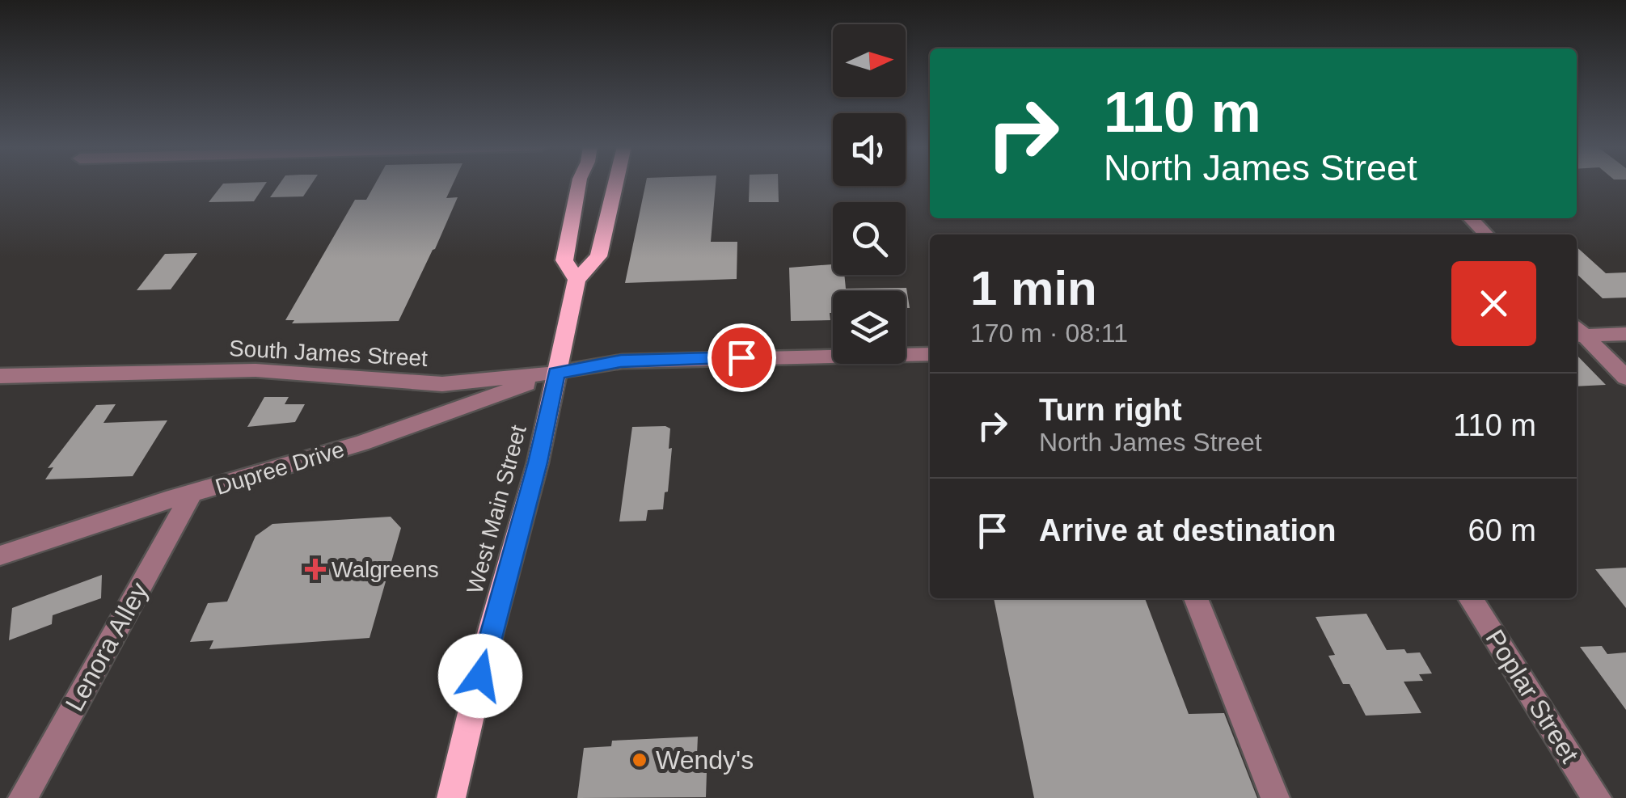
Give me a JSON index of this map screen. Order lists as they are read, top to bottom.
{
  "streets": {
    "main road": ["West Main Street"],
    "street": [
      "South James Street",
      "Dupree Drive",
      "Lenora Alley",
      "Poplar Street"
    ]
  },
  "crossings": [
    ["South James Street", "Dupree Drive"],
    ["South James Street", "West Main Street"],
    ["Dupree Drive", "West Main Street"],
    ["Dupree Drive", "Lenora Alley"]
  ],
  "places": {
    "health": ["Walgreens"],
    "other": ["Wendy's"]
  },
  "north": "right",
  "page": {
    "turn": ["110 m", "North James Street"],
    "heading": ["1 min", "170 m · 08:11"],
    "list": [
      {
        "name": "Turn right",
        "note": "North James Street",
        "value": "110 m"
      },
      {
        "name": "Arrive at destination",
        "value": "60 m"
      }
    ]
  }
}
